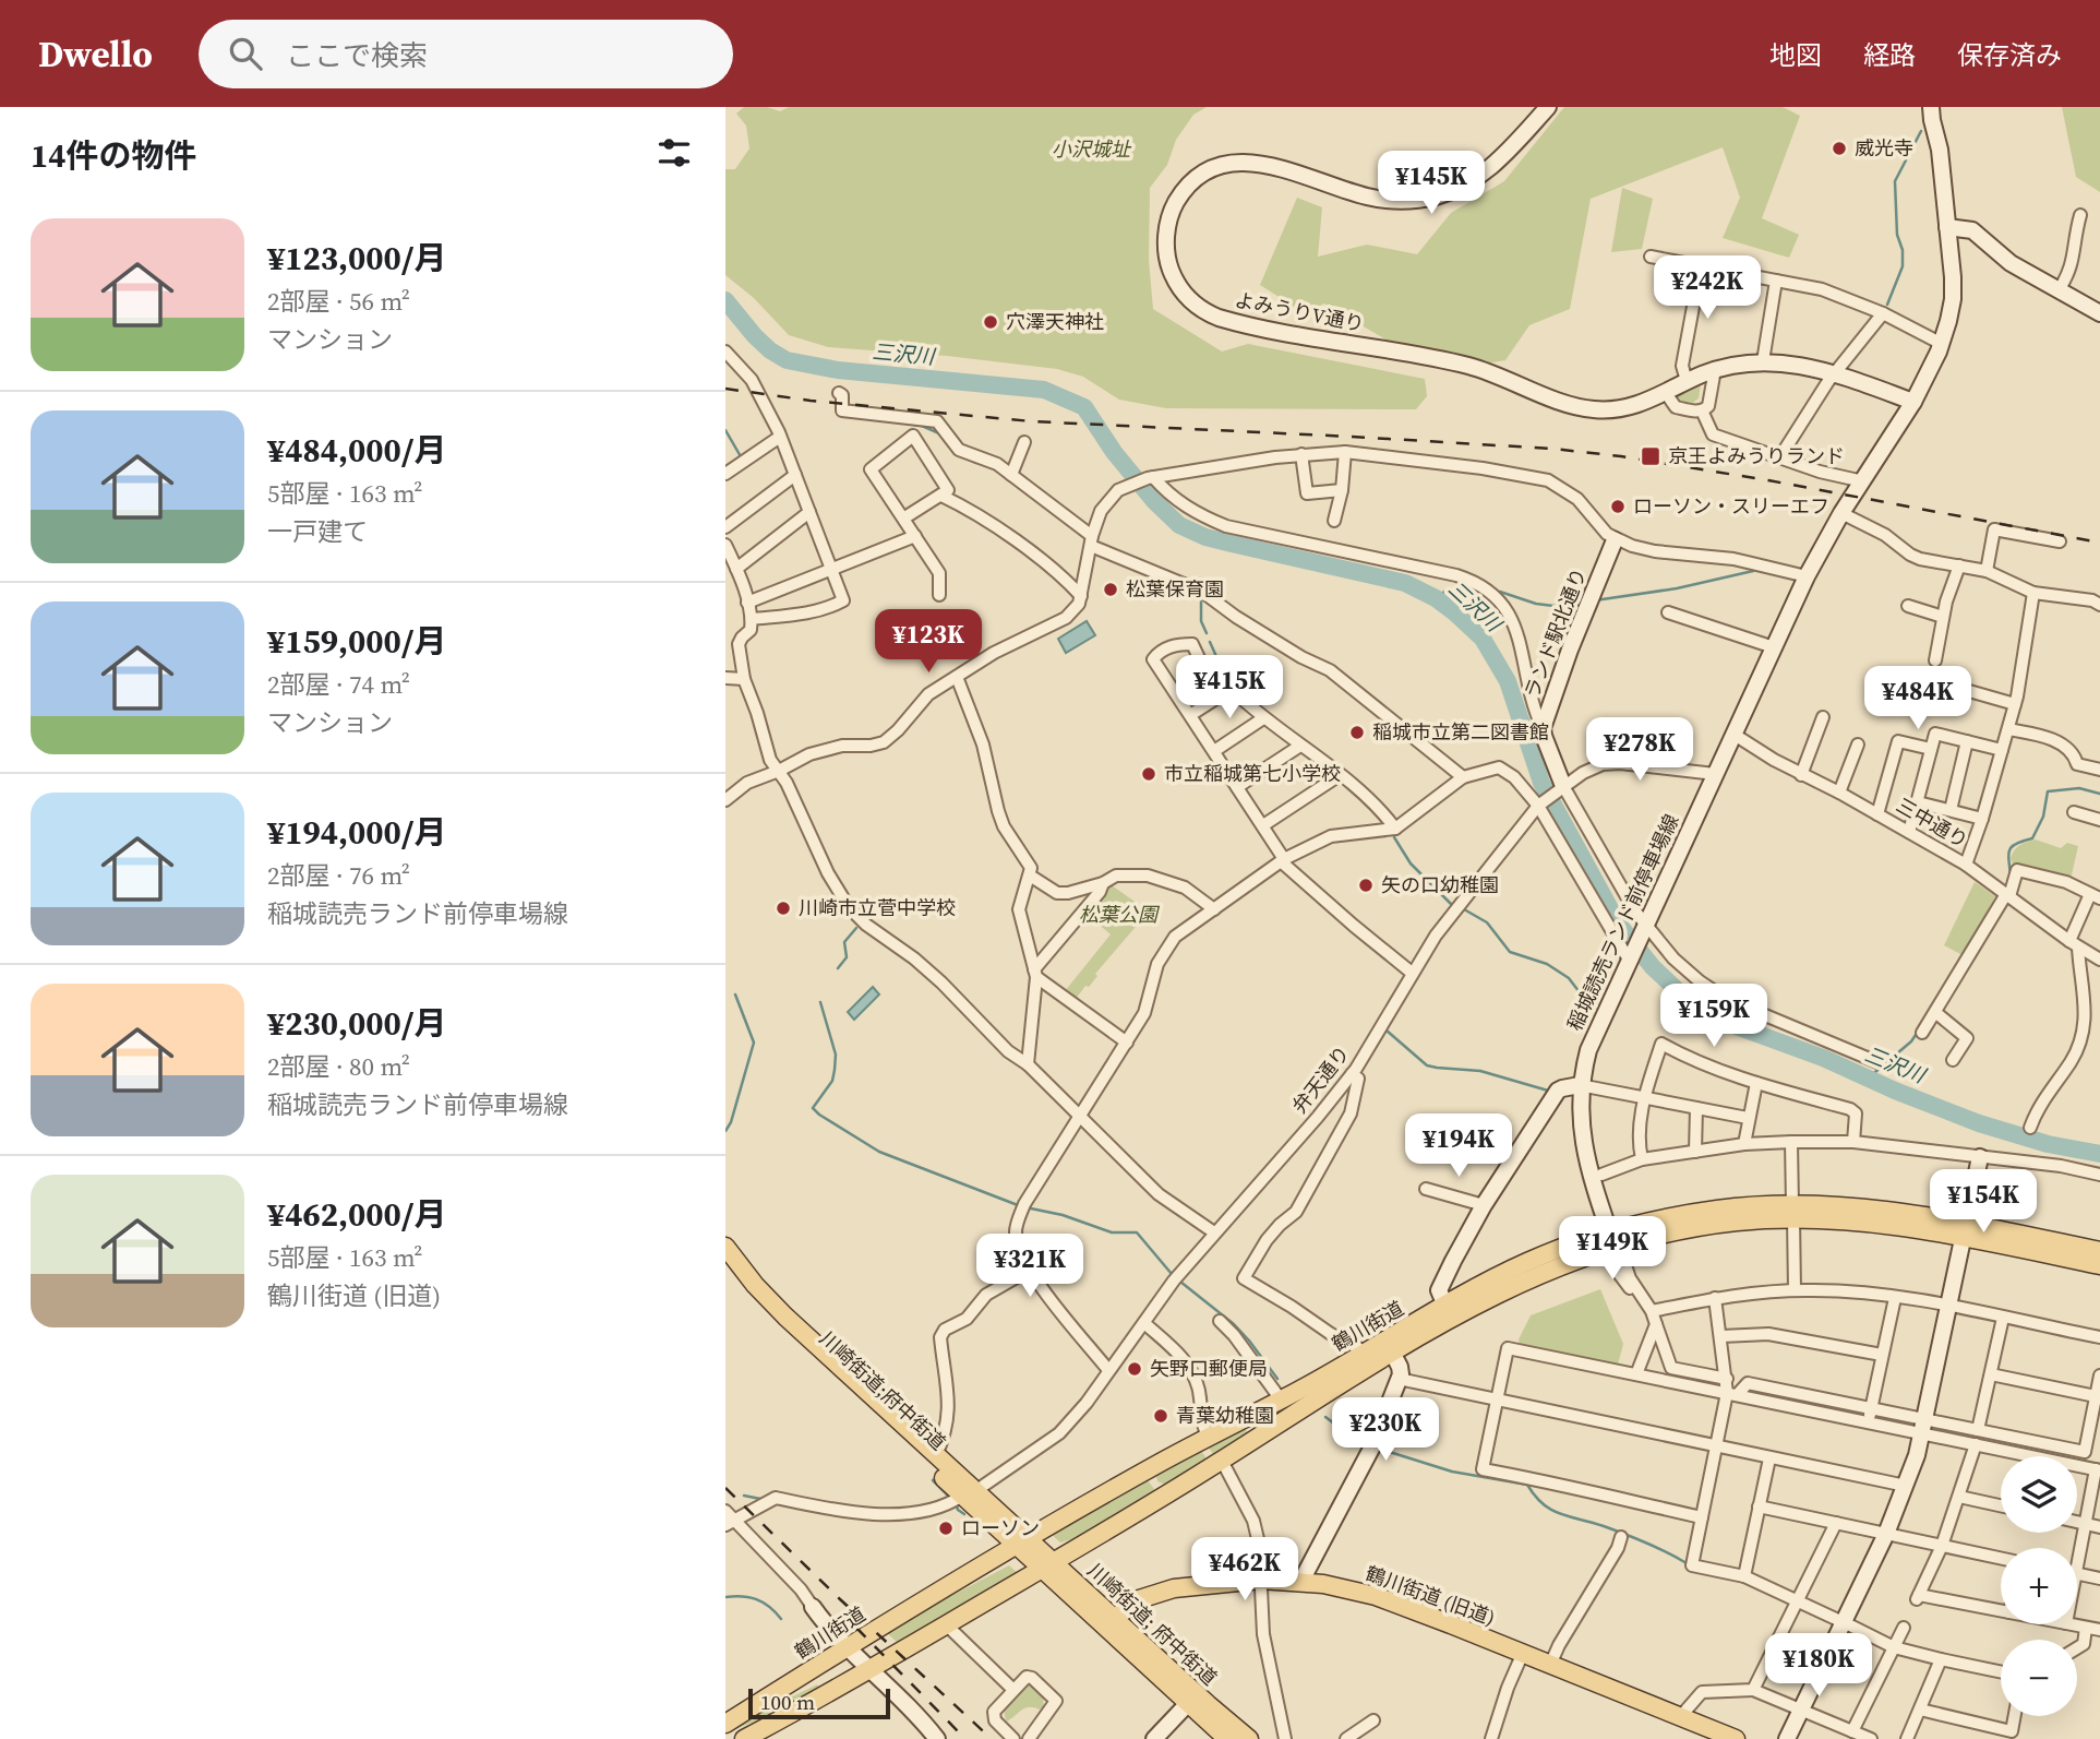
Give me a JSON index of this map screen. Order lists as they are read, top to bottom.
{
  "streets": {
    "main road": [
      "鶴川街道",
      "川崎街道;府中街道",
      "鶴川街道 (旧道)",
      "川崎街道; 府中街道"
    ],
    "street": [
      "よみうりV通り",
      "ランド駅北通り",
      "三中通り",
      "稲城読売ランド前停車場線",
      "弁天通り"
    ]
  },
  "crossings": [
    ["よみうりV通り", "稲城読売ランド前停車場線"],
    ["ランド駅北通り", "弁天通り"],
    ["三中通り", "稲城読売ランド前停車場線"],
    ["稲城読売ランド前停車場線", "弁天通り"],
    ["稲城読売ランド前停車場線", "鶴川街道"],
    ["弁天通り", "川崎街道;府中街道"],
    ["鶴川街道", "川崎街道;府中街道"],
    ["鶴川街道", "川崎街道; 府中街道"],
    ["川崎街道;府中街道", "川崎街道; 府中街道"],
    ["鶴川街道 (旧道)", "川崎街道; 府中街道"]
  ],
  "water": ["三沢川"],
  "parks": ["小沢城址", "松葉公園"],
  "places": {
    "other": [
      "威光寺",
      "穴澤天神社",
      "ローソン・スリーエフ",
      "松葉保育園",
      "稲城市立第二図書館",
      "市立稲城第七小学校",
      "矢の口幼稚園",
      "川崎市立菅中学校",
      "矢野口郵便局",
      "青葉幼稚園",
      "ローソン"
    ],
    "transit": ["京王よみうりランド"]
  },
  "scale_bar": "100 m",
  "page": {
    "header": "Dwello",
    "search": "ここで検索",
    "nav": ["地図", "経路", "保存済み"],
    "heading": "14件の物件",
    "price": [
      "¥145K",
      "¥242K",
      "¥123K",
      "¥415K",
      "¥484K",
      "¥278K",
      "¥159K",
      "¥194K",
      "¥154K",
      "¥149K",
      "¥321K",
      "¥230K",
      "¥462K",
      "¥180K"
    ],
    "list": [
      {
        "name": "¥123,000/月",
        "note": "2部屋 · 56 m² · マンション"
      },
      {
        "name": "¥484,000/月",
        "note": "5部屋 · 163 m² · 一戸建て"
      },
      {
        "name": "¥159,000/月",
        "note": "2部屋 · 74 m² · マンション"
      },
      {
        "name": "¥194,000/月",
        "note": "2部屋 · 76 m² · 稲城読売ランド前停車場線"
      },
      {
        "name": "¥230,000/月",
        "note": "2部屋 · 80 m² · 稲城読売ランド前停車場線"
      },
      {
        "name": "¥462,000/月",
        "note": "5部屋 · 163 m² · 鶴川街道 (旧道)"
      }
    ],
    "map_buttons": ["+", "−"],
    "scale": "100 m"
  }
}
